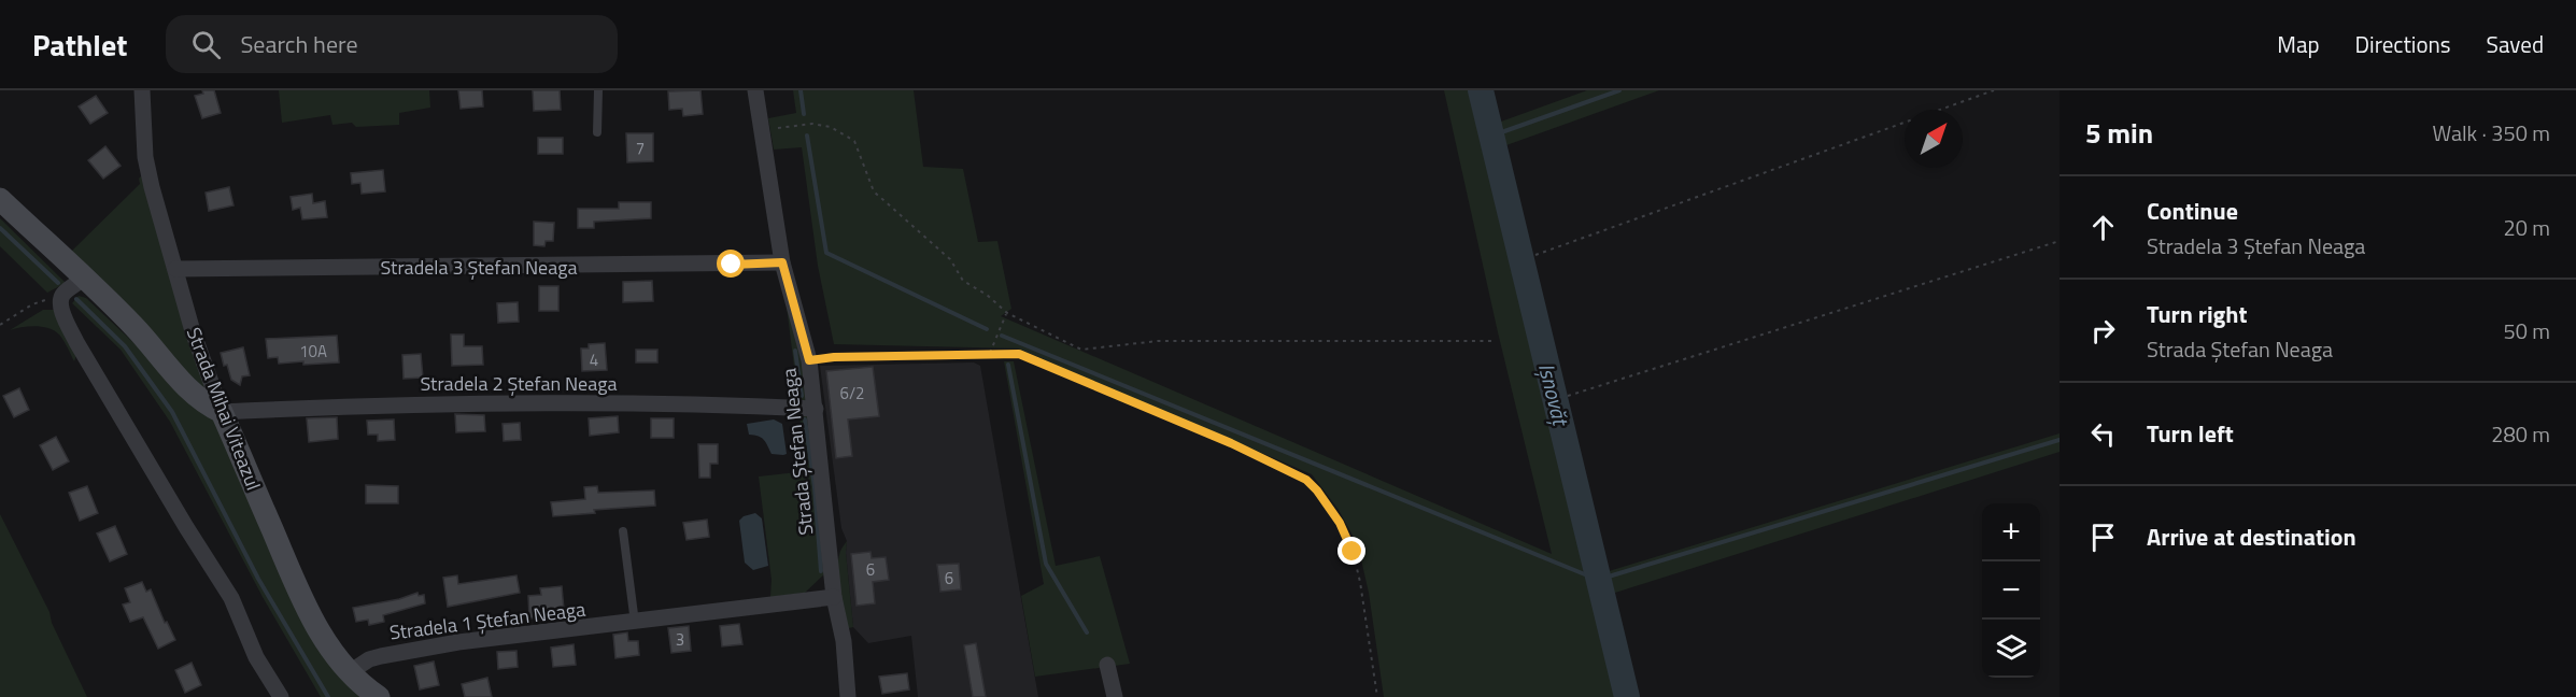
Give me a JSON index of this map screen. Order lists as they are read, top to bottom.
{
  "streets": {
    "street": [
      "Stradela 3 Ștefan Neaga",
      "Stradela 2 Ștefan Neaga",
      "Strada Mihai Viteazul",
      "Strada Ștefan Neaga",
      "Stradela 1 Ștefan Neaga"
    ]
  },
  "crossings": [
    ["Stradela 3 Ștefan Neaga", "Strada Mihai Viteazul"],
    ["Stradela 3 Ștefan Neaga", "Strada Ștefan Neaga"],
    ["Stradela 2 Ștefan Neaga", "Strada Mihai Viteazul"],
    ["Stradela 2 Ștefan Neaga", "Strada Ștefan Neaga"],
    ["Strada Mihai Viteazul", "Stradela 1 Ștefan Neaga"],
    ["Strada Ștefan Neaga", "Stradela 1 Ștefan Neaga"]
  ],
  "water": ["Ișnovăț"],
  "house_numbers": [
    "7",
    "10A",
    "4",
    "6/2",
    "6",
    "6",
    "3"
  ],
  "north": "top right",
  "page": {
    "header": "Pathlet",
    "search": "Search here",
    "nav": ["Map", "Directions", "Saved"],
    "heading": ["5 min", "Walk · 350 m"],
    "list": [
      ["Continue", "Stradela 3 Ștefan Neaga", "20 m"],
      ["Turn right", "Strada Ștefan Neaga", "50 m"],
      ["Turn left", "280 m"],
      "Arrive at destination"
    ],
    "map_buttons": ["+", "−"]
  }
}
